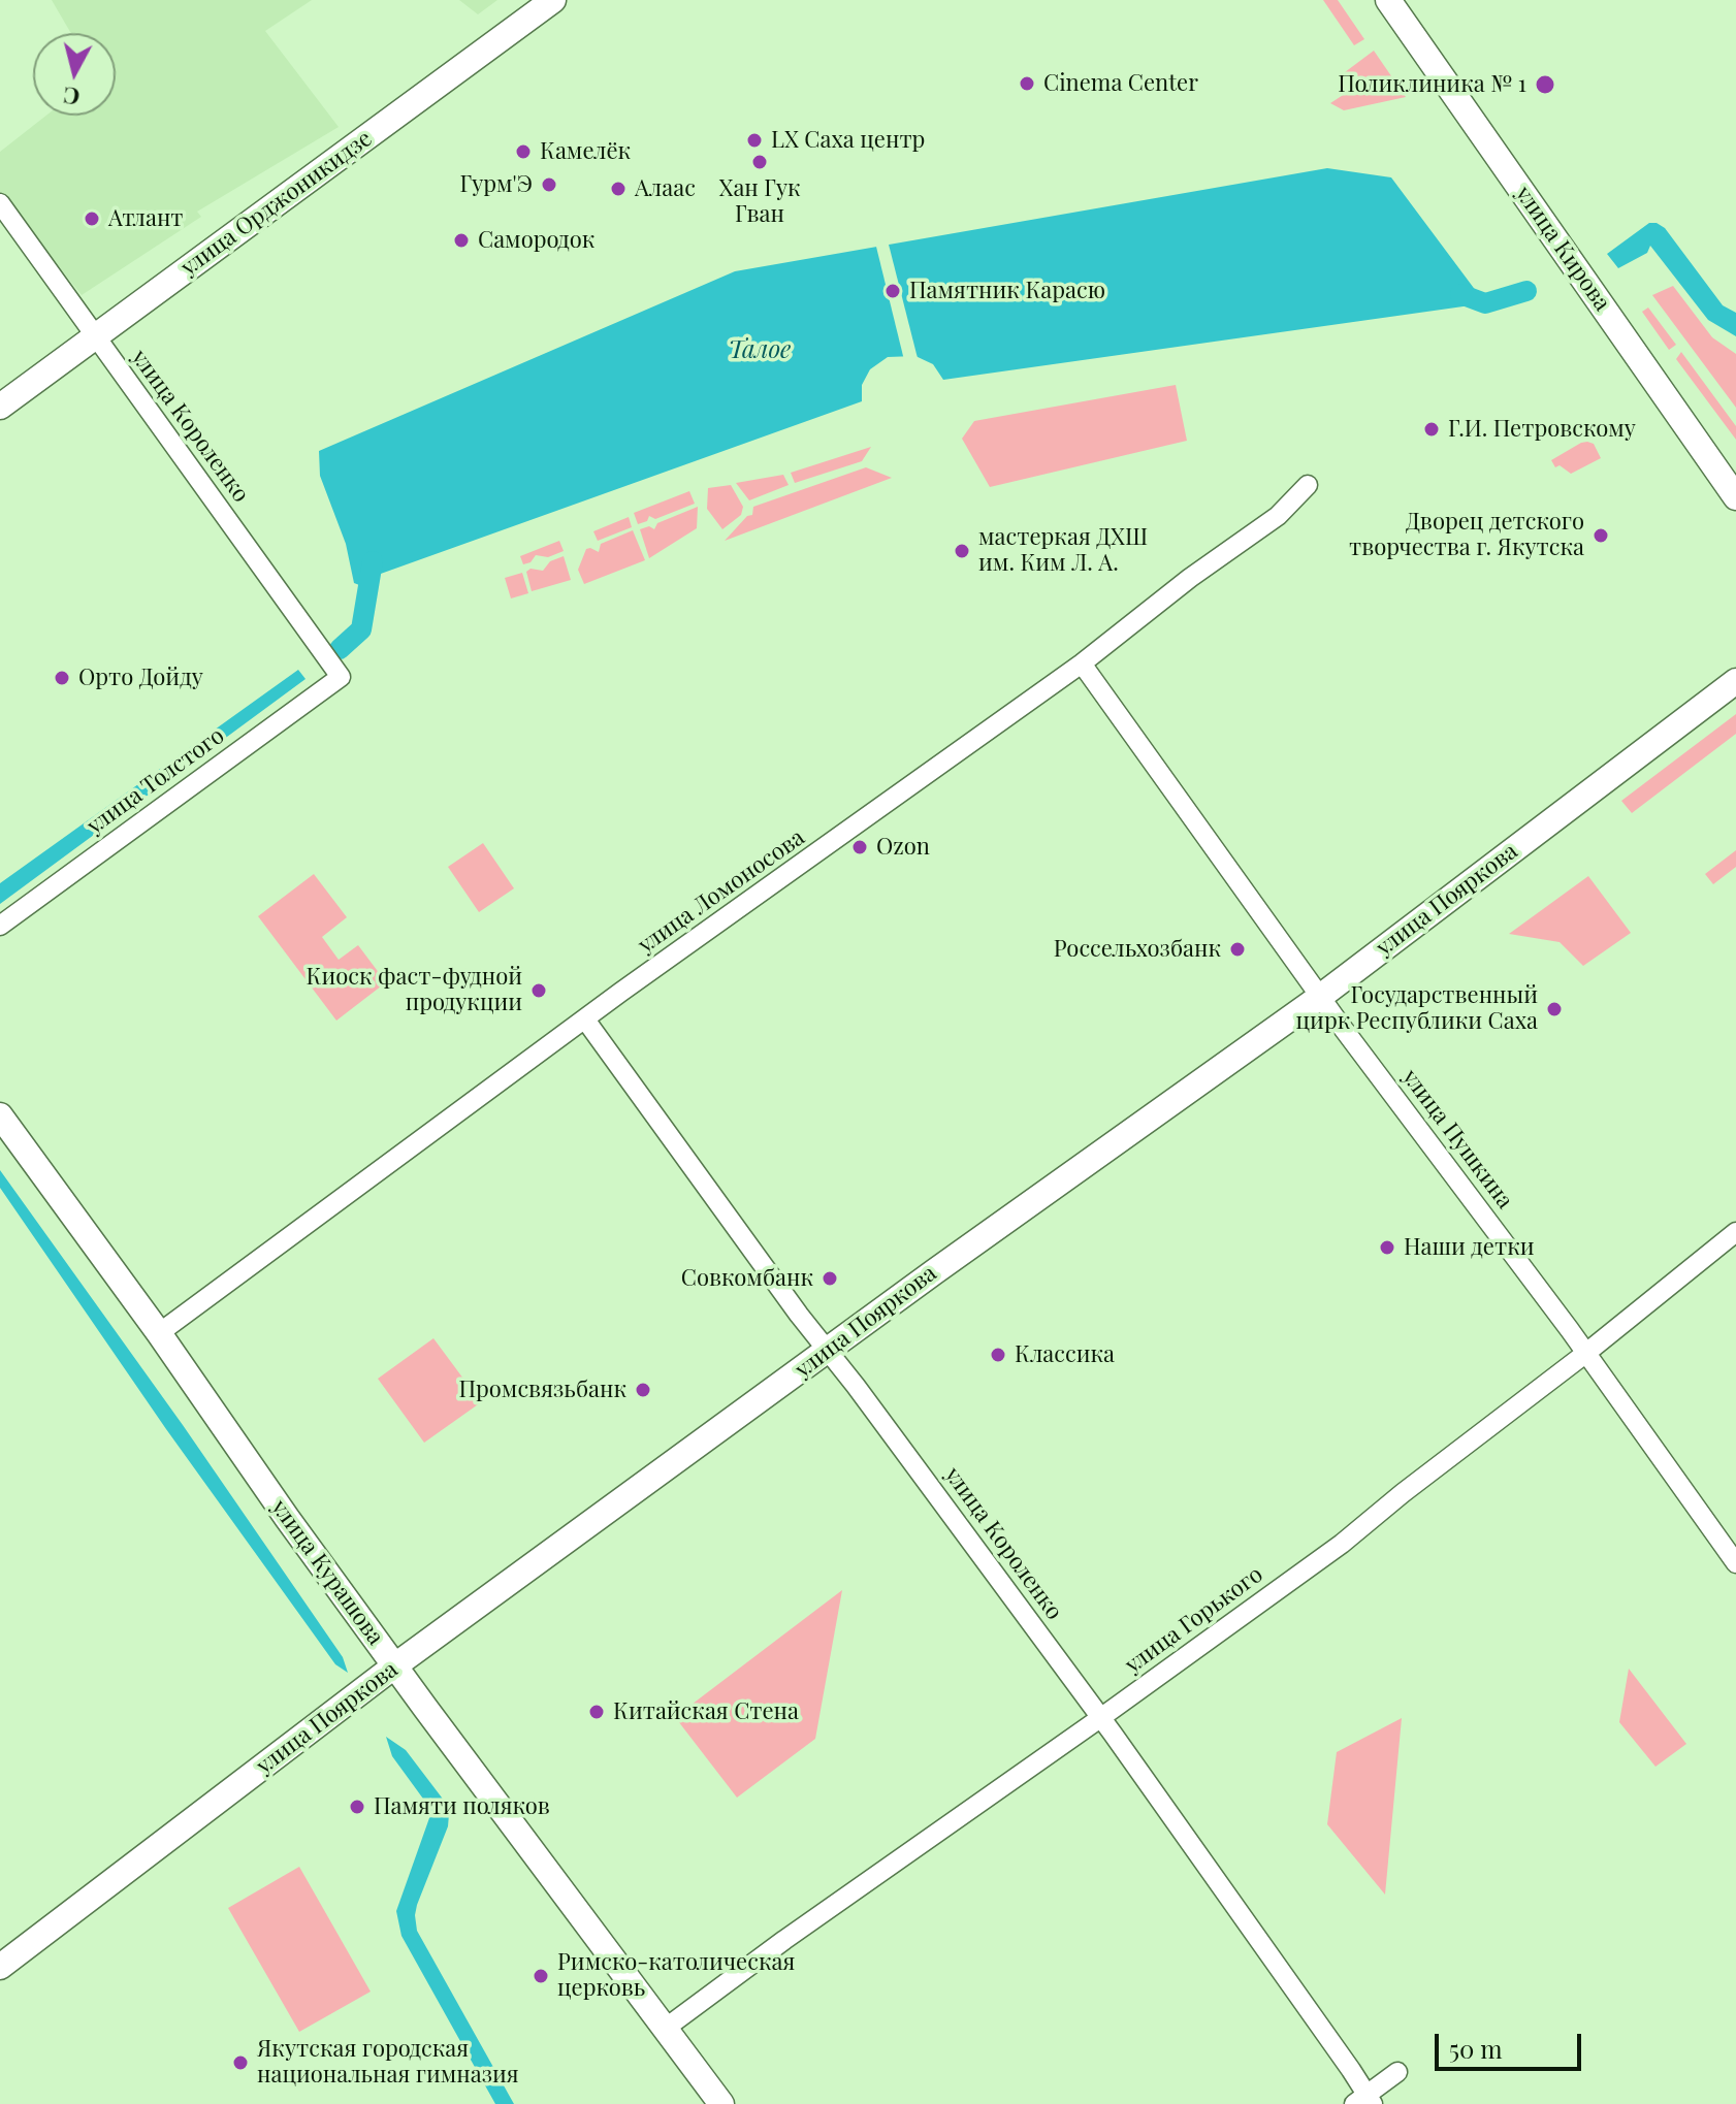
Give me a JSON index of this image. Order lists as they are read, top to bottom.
{
  "streets": {
    "main road": [
      "улица Орджоникидзе",
      "улица Кирова",
      "улица Пояркова",
      "улица Курашова"
    ],
    "street": [
      "улица Короленко",
      "улица Толстого",
      "улица Ломоносова",
      "улица Пушкина",
      "улица Горького"
    ]
  },
  "crossings": [
    ["улица Орджоникидзе", "улица Короленко"],
    ["улица Короленко", "улица Толстого"],
    ["улица Короленко", "улица Ломоносова"],
    ["улица Короленко", "улица Пояркова"],
    ["улица Короленко", "улица Горького"],
    ["улица Ломоносова", "улица Пушкина"],
    ["улица Ломоносова", "улица Курашова"],
    ["улица Пояркова", "улица Пушкина"],
    ["улица Пояркова", "улица Курашова"],
    ["улица Пушкина", "улица Горького"],
    ["улица Курашова", "улица Горького"]
  ],
  "water": ["Талое"],
  "places": [
    "Cinema Center",
    "Поликлиника № 1",
    "LX Саха центр",
    "Камелёк",
    "Хан Гук Гван",
    "Гурм'Э",
    "Алаас",
    "Атлант",
    "Самородок",
    "Памятник Карасю",
    "Г.И. Петровскому",
    "Дворец детского творчества г. Якутска",
    "мастеркая ДХШ им. Ким Л. А.",
    "Орто Дойду",
    "Ozon",
    "Россельхозбанк",
    "Киоск фаст-фудной продукции",
    "Государственный цирк Республики Саха",
    "Наши детки",
    "Совкомбанк",
    "Классика",
    "Промсвязьбанк",
    "Китайская Стена",
    "Памяти поляков",
    "Римско-католическая церковь",
    "Якутская городская национальная гимназия"
  ],
  "scale_bar": "50 m",
  "north": "bottom"
}
